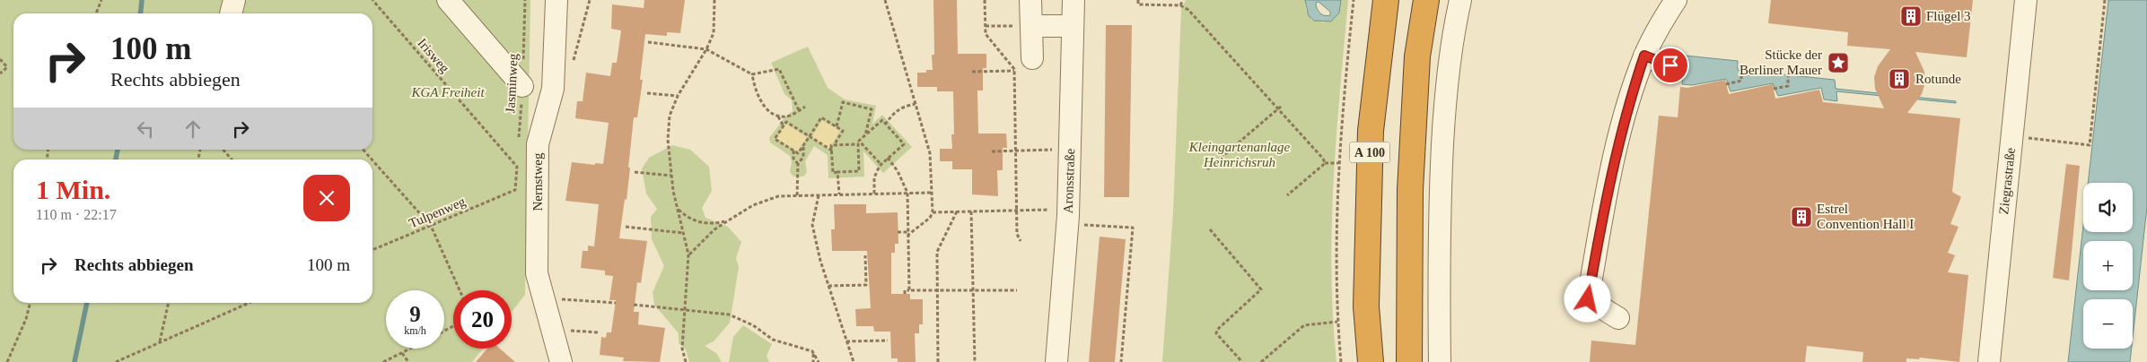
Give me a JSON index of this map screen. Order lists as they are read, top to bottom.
{
  "streets": {
    "highway": ["A 100"],
    "street": ["Aronsstraße", "Ziegrastraße", "Nernstweg"],
    "path": ["Irisweg", "Jasminweg", "Tulpenweg"]
  },
  "crossings": [
    ["Irisweg", "Tulpenweg"]
  ],
  "parks": ["KGA Freiheit", "Kleingartenanlage Heinrichsruh"],
  "places": {
    "building": ["Flügel 3", "Rotunde", "Estrel Convention Hall I"],
    "place": ["Stücke der Berliner Mauer"]
  },
  "page": {
    "turn": ["100 m", "Rechts abbiegen"],
    "heading": ["1 Min.", "110 m · 22:17"],
    "map_buttons": ["+", "−"],
    "list": [
      {
        "name": "Rechts abbiegen",
        "value": "100 m"
      }
    ],
    "speed": "9 km/h",
    "limit": "20"
  }
}
